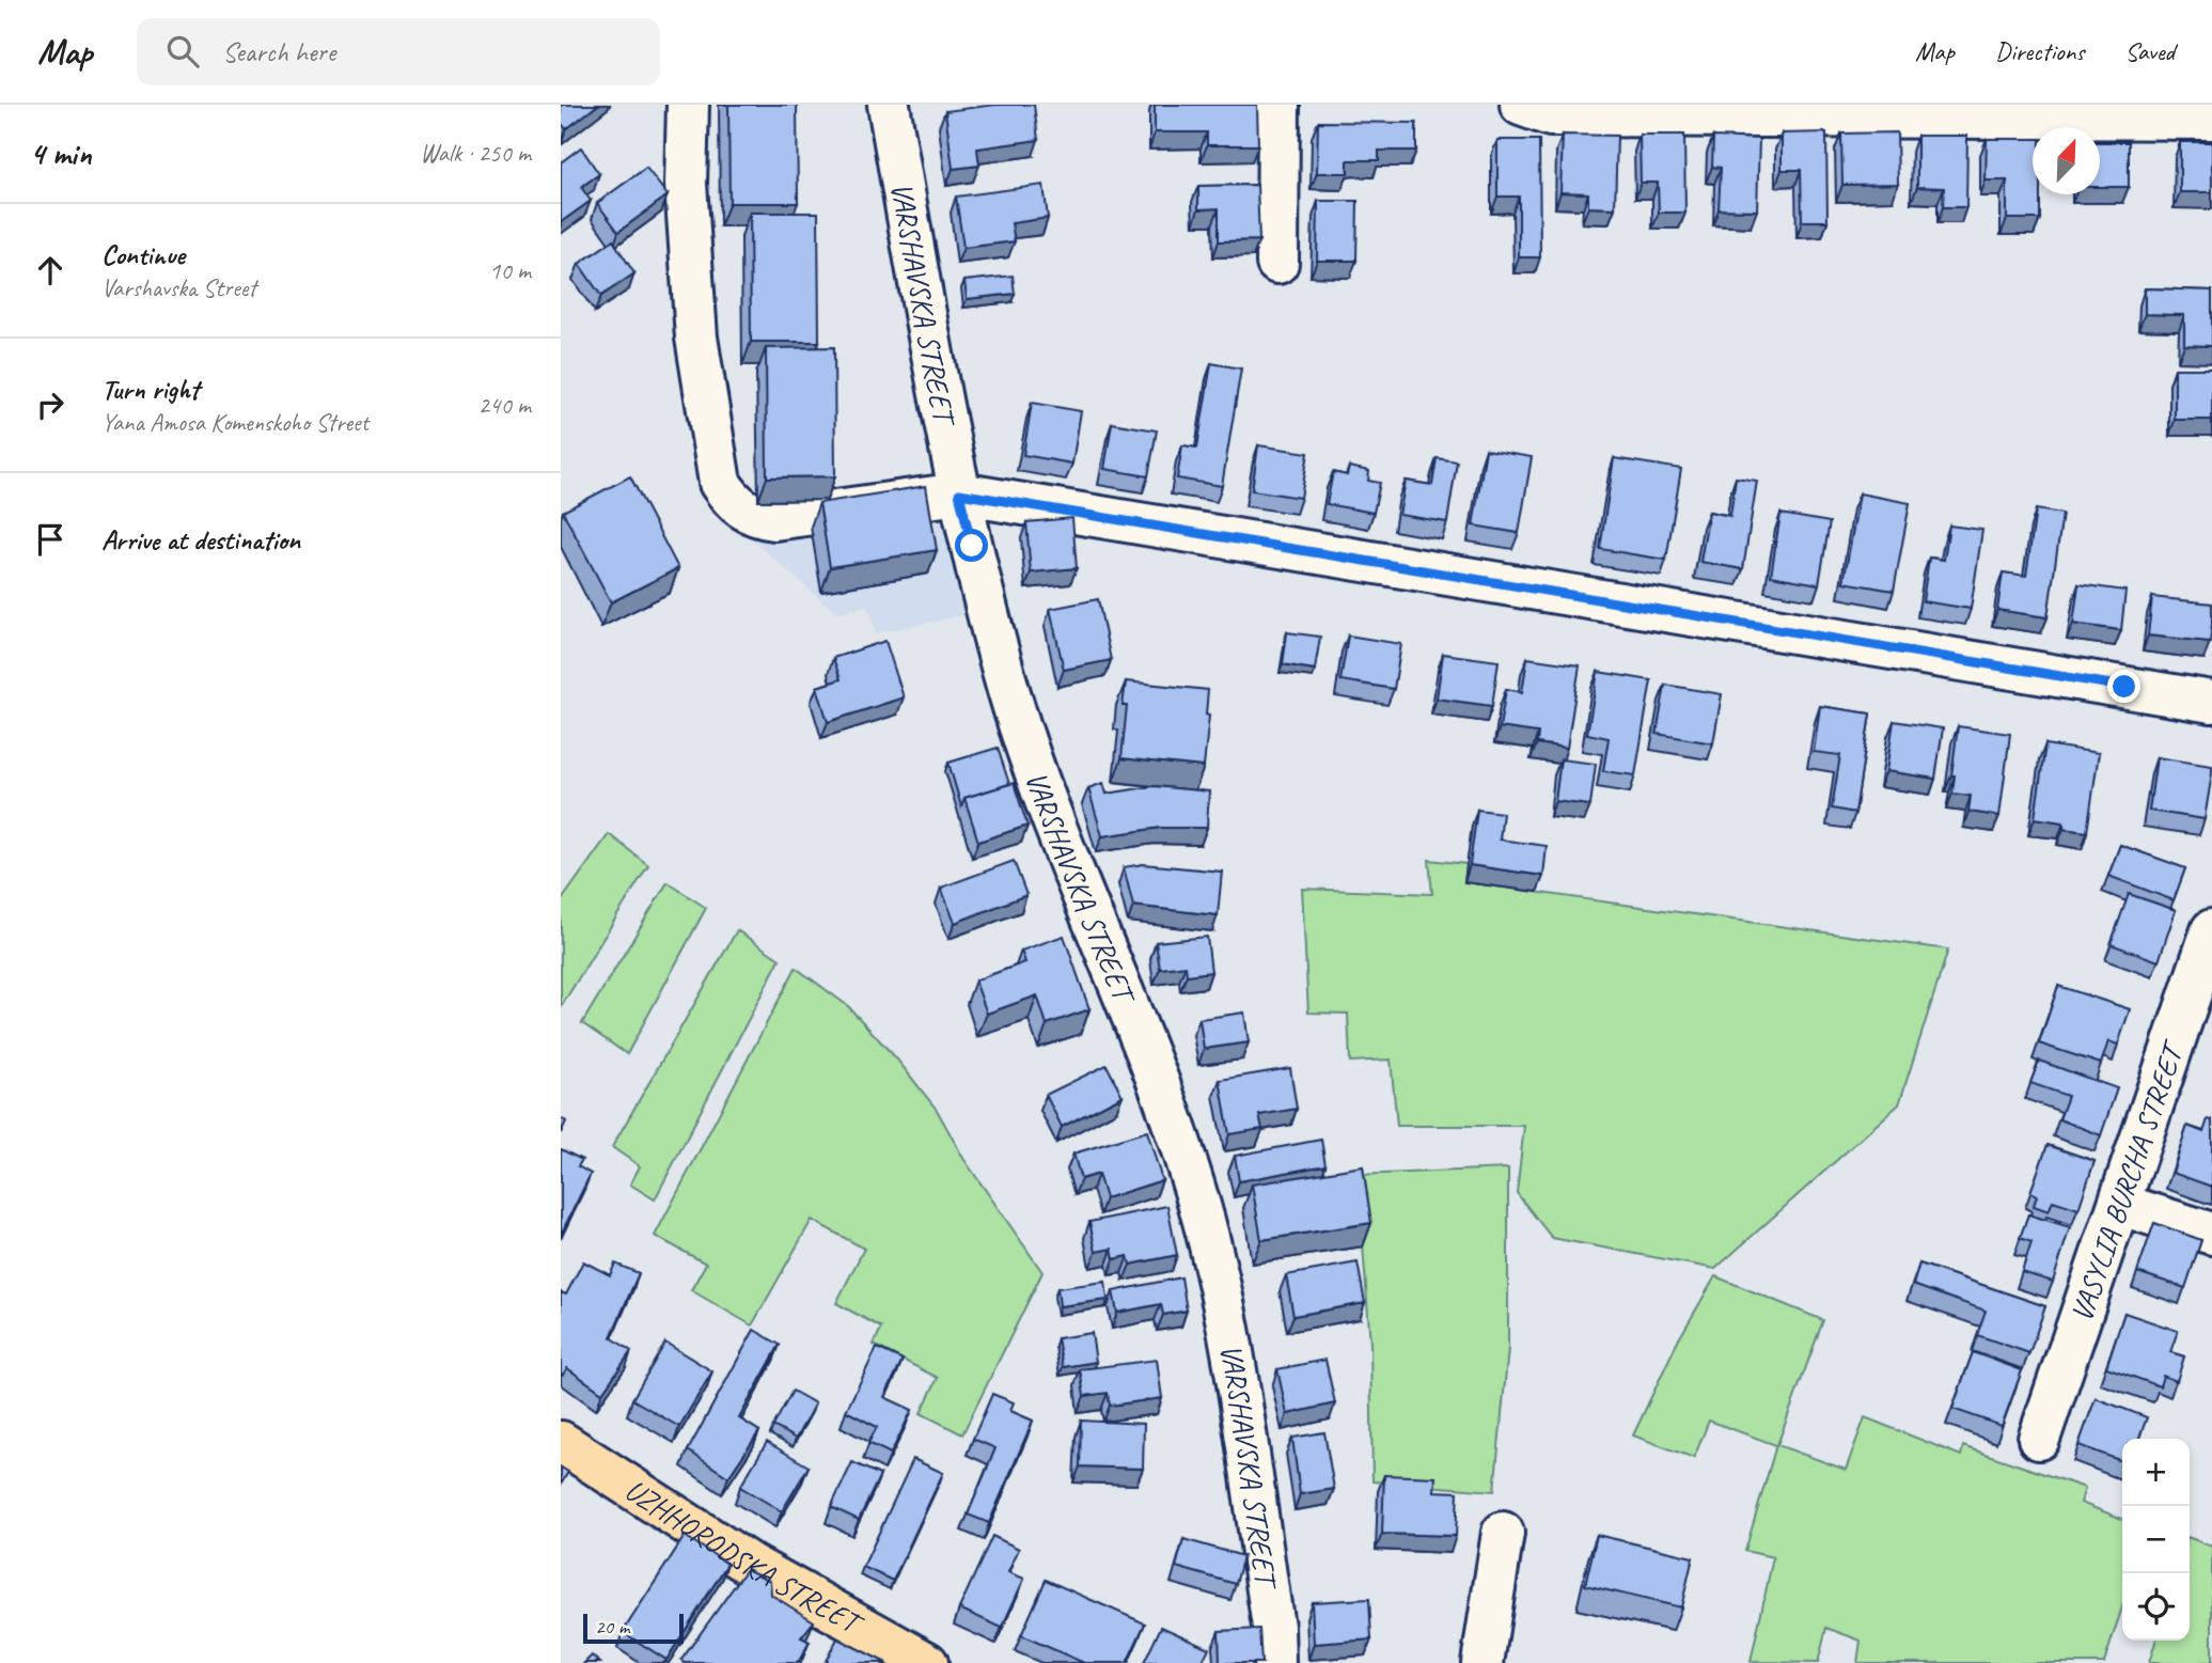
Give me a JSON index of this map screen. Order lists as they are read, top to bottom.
{
  "streets": {
    "main road": ["UZHHORODSKA STREET"],
    "street": ["VARSHAVSKA STREET", "VASYLIA BURCHA STREET"]
  },
  "scale_bar": "20 m",
  "north": "top right",
  "page": {
    "header": "Map",
    "search": "Search here",
    "nav": ["Map", "Directions", "Saved"],
    "heading": ["4 min", "Walk · 250 m"],
    "list": [
      ["Continue", "Varshavska Street", "10 m"],
      ["Turn right", "Yana Amosa Komenskoho Street", "240 m"],
      "Arrive at destination"
    ],
    "map_buttons": ["+", "−"],
    "scale": "20 m"
  }
}
